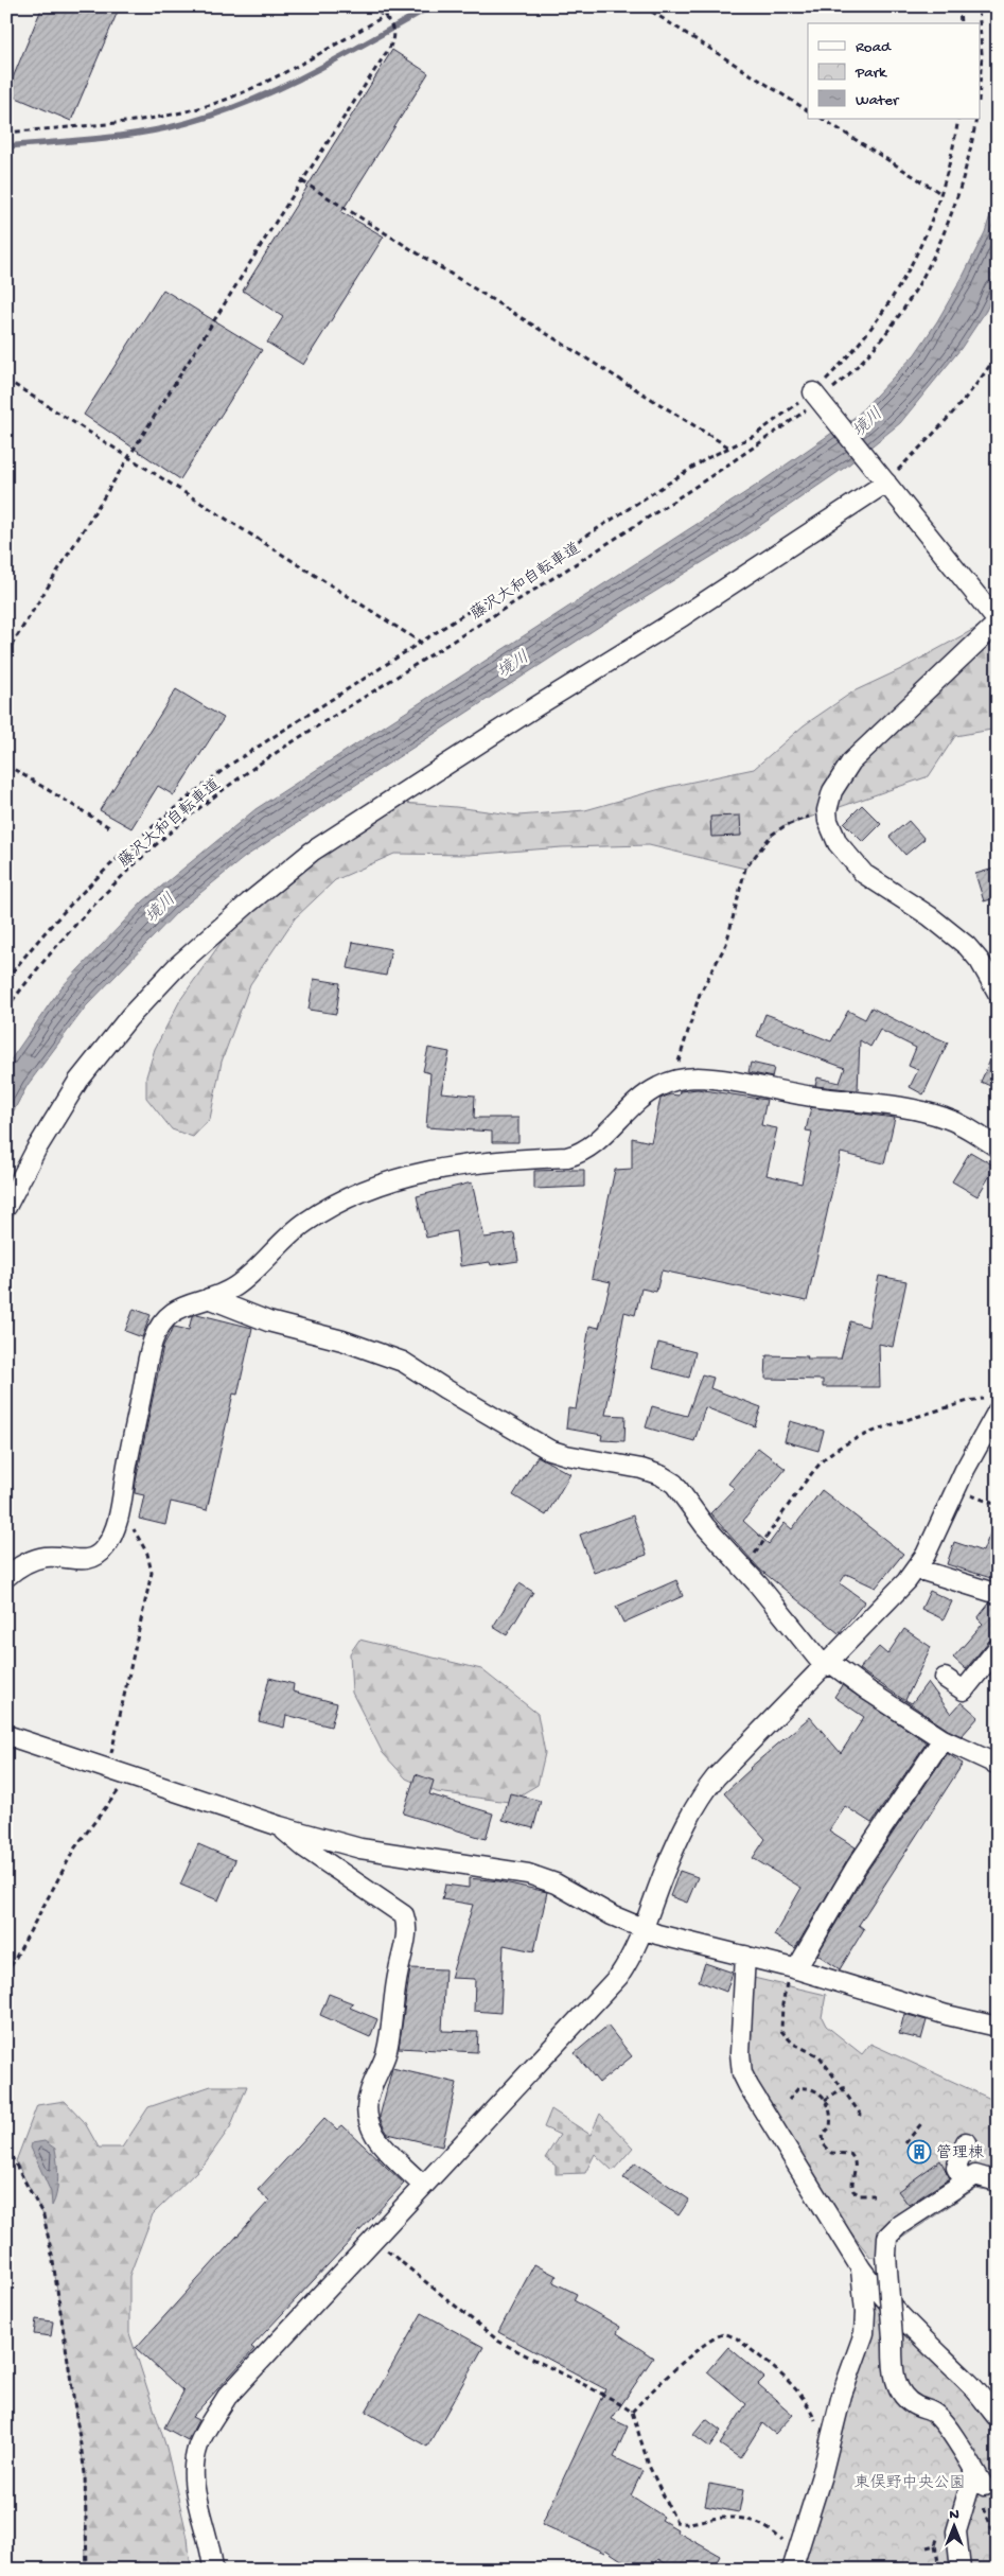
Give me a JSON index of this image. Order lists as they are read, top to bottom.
{
  "streets": {
    "path": ["藤沢大和自転車道"]
  },
  "water": ["境川"],
  "parks": ["東俣野中央公園"],
  "places": {
    "building": ["管理棟"]
  },
  "legend": ["Road", "Park", "Water"],
  "north": "top"
}
